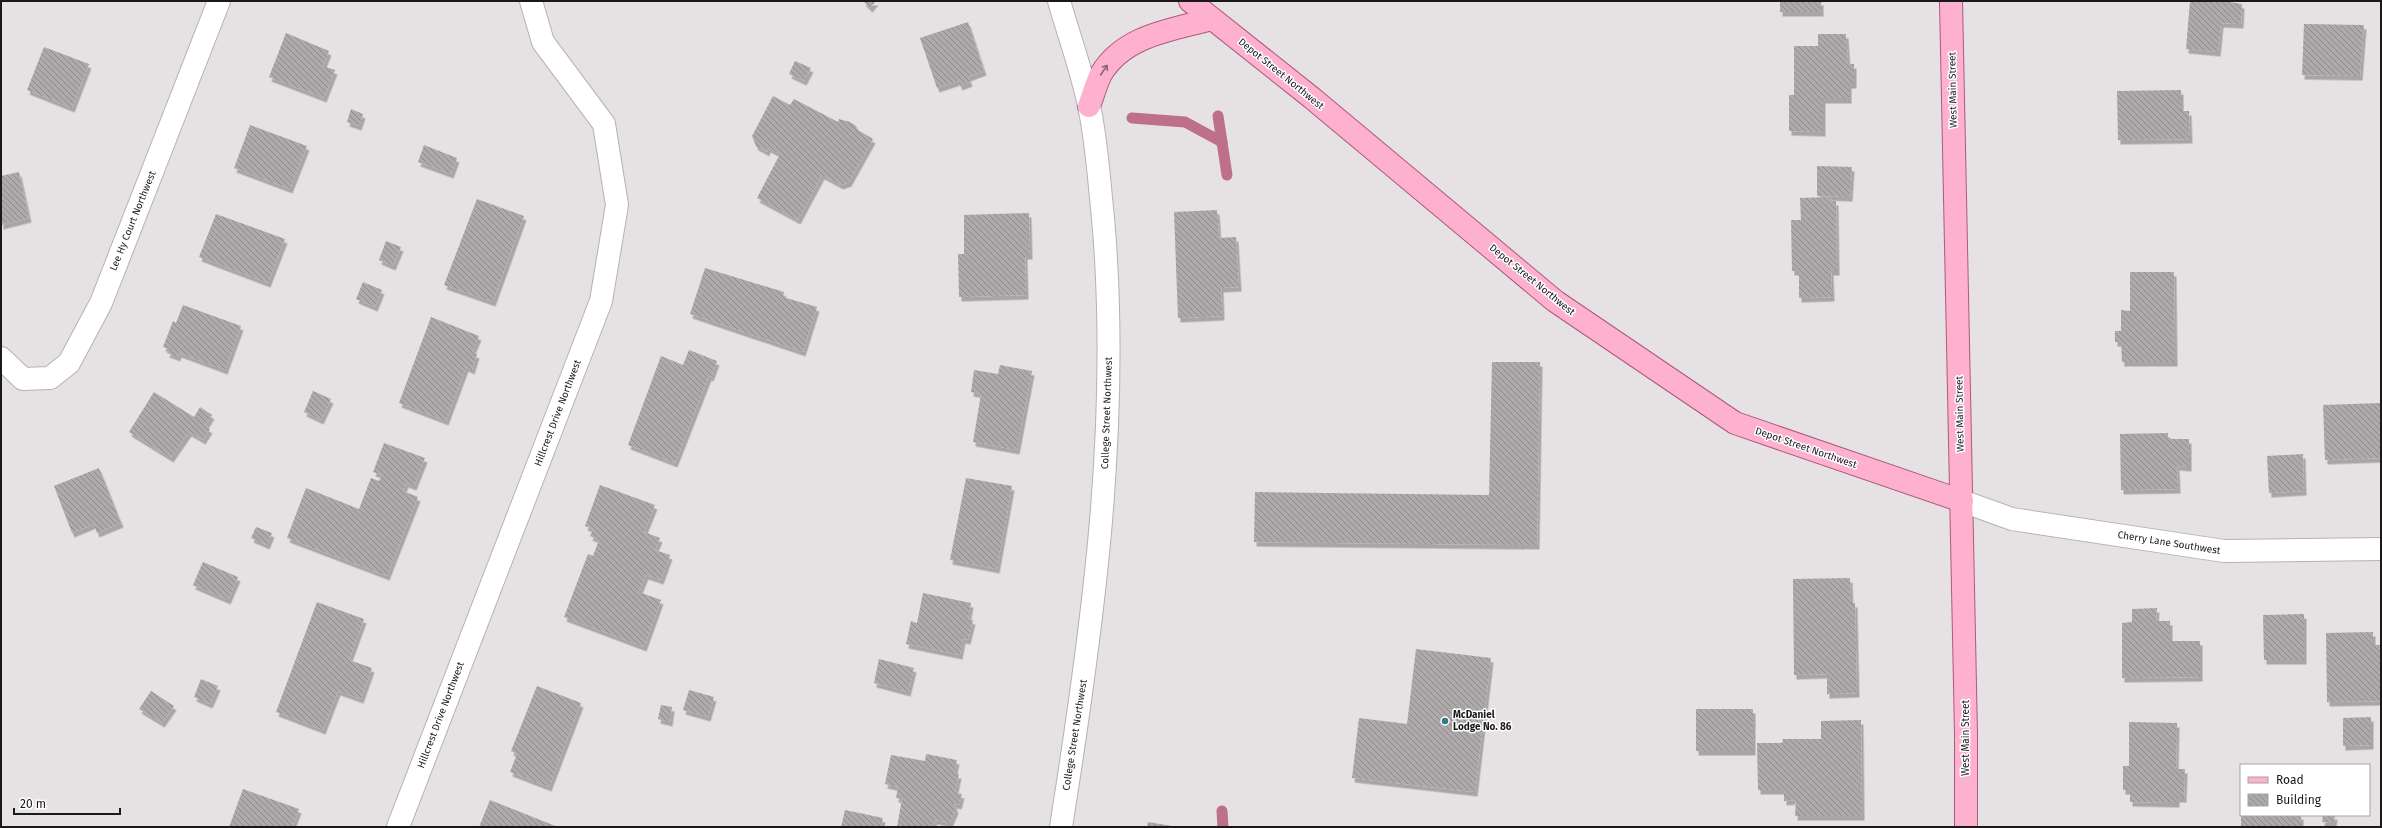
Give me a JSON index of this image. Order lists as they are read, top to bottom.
{
  "streets": {
    "main road": ["Depot Street Northwest", "West Main Street"],
    "street": [
      "Lee Hy Court Northwest",
      "Hillcrest Drive Northwest",
      "College Street Northwest",
      "Cherry Lane Southwest"
    ]
  },
  "crossings": [
    ["Depot Street Northwest", "West Main Street"],
    ["Depot Street Northwest", "Cherry Lane Southwest"],
    ["West Main Street", "Cherry Lane Southwest"]
  ],
  "places": ["McDaniel Lodge No. 86"],
  "legend": ["Road", "Building"],
  "scale_bar": "20 m"
}
